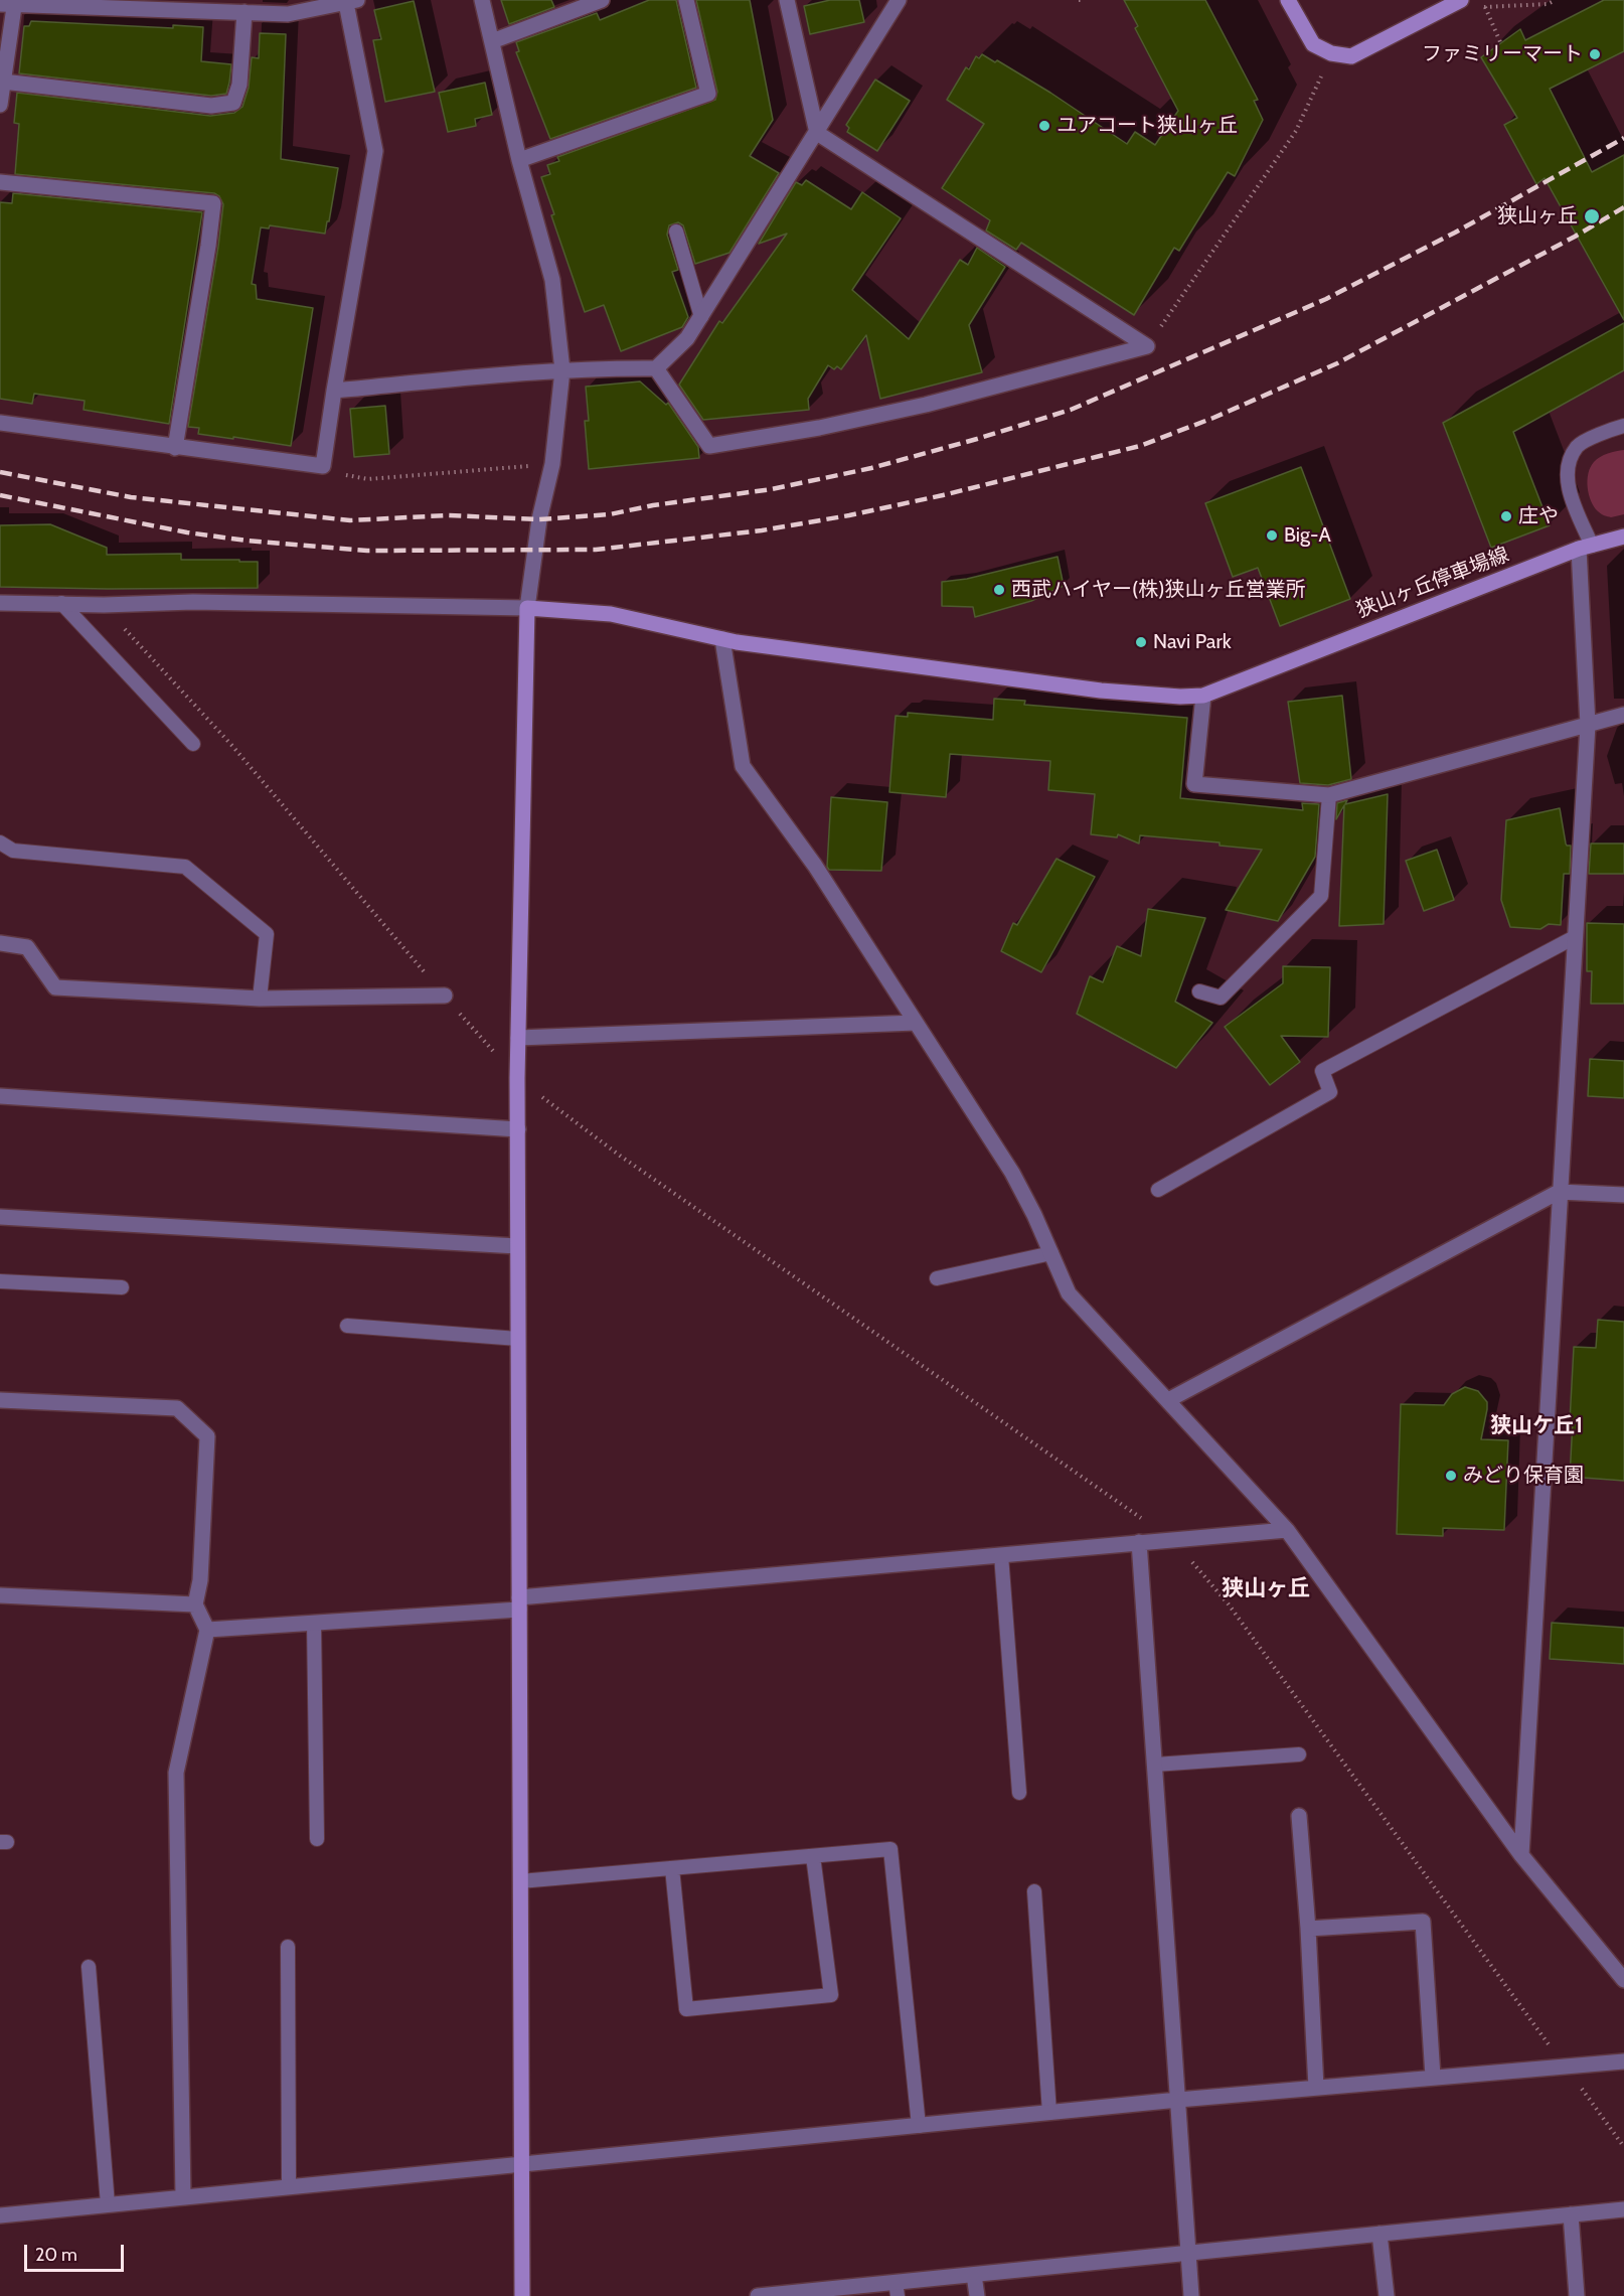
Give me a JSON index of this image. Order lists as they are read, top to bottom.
{
  "streets": {
    "street": ["狭山ヶ丘停車場線"]
  },
  "districts": ["狭山ケ丘1", "狭山ヶ丘"],
  "places": [
    "ファミリーマート",
    "ユアコート狭山ヶ丘",
    "狭山ヶ丘",
    "庄や",
    "Big-A",
    "西武ハイヤー(株)狭山ヶ丘営業所",
    "Navi Park",
    "みどり保育園"
  ],
  "scale_bar": "20 m"
}
